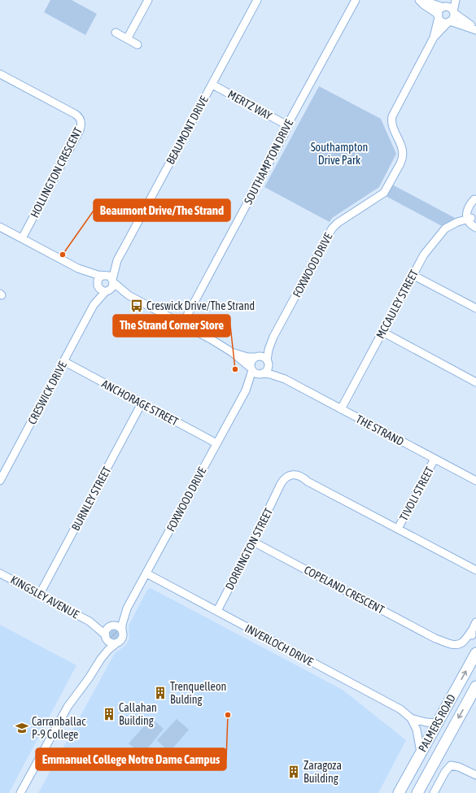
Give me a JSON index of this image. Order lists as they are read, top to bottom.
{
  "streets": {
    "main road": ["PALMERS ROAD"],
    "street": [
      "MERTZ WAY",
      "BEAUMONT DRIVE",
      "SOUTHAMPTON DRIVE",
      "HOLLINGTON CRESCENT",
      "FOXWOOD DRIVE",
      "MCCAULEY STREET",
      "CRESWICK DRIVE",
      "ANCHORAGE STREET",
      "THE STRAND",
      "TIVOLI STREET",
      "BURNLEY STREET",
      "DORRINGTON STREET",
      "COPELAND CRESCENT",
      "KINGSLEY AVENUE",
      "INVERLOCH DRIVE"
    ]
  },
  "crossings": [
    ["MERTZ WAY", "BEAUMONT DRIVE"],
    ["MERTZ WAY", "SOUTHAMPTON DRIVE"],
    ["BEAUMONT DRIVE", "CRESWICK DRIVE"],
    ["FOXWOOD DRIVE", "ANCHORAGE STREET"],
    ["FOXWOOD DRIVE", "THE STRAND"],
    ["FOXWOOD DRIVE", "KINGSLEY AVENUE"],
    ["FOXWOOD DRIVE", "INVERLOCH DRIVE"],
    ["MCCAULEY STREET", "THE STRAND"],
    ["CRESWICK DRIVE", "ANCHORAGE STREET"],
    ["ANCHORAGE STREET", "BURNLEY STREET"],
    ["THE STRAND", "TIVOLI STREET"],
    ["TIVOLI STREET", "DORRINGTON STREET"],
    ["BURNLEY STREET", "KINGSLEY AVENUE"],
    ["DORRINGTON STREET", "COPELAND CRESCENT"],
    ["DORRINGTON STREET", "INVERLOCH DRIVE"],
    ["INVERLOCH DRIVE", "PALMERS ROAD"]
  ],
  "parks": ["Southampton Drive Park"],
  "places": {
    "other": ["Beaumont Drive/The Strand", "The Strand Corner Store", "Emmanuel College Notre Dame Campus"],
    "bus stop": ["Creswick Drive/The Strand"],
    "building": ["Trenquelleon Bulding", "Callahan Building", "Zaragoza Building"],
    "school or university": ["Carranballac P-9 College"]
  }
}
